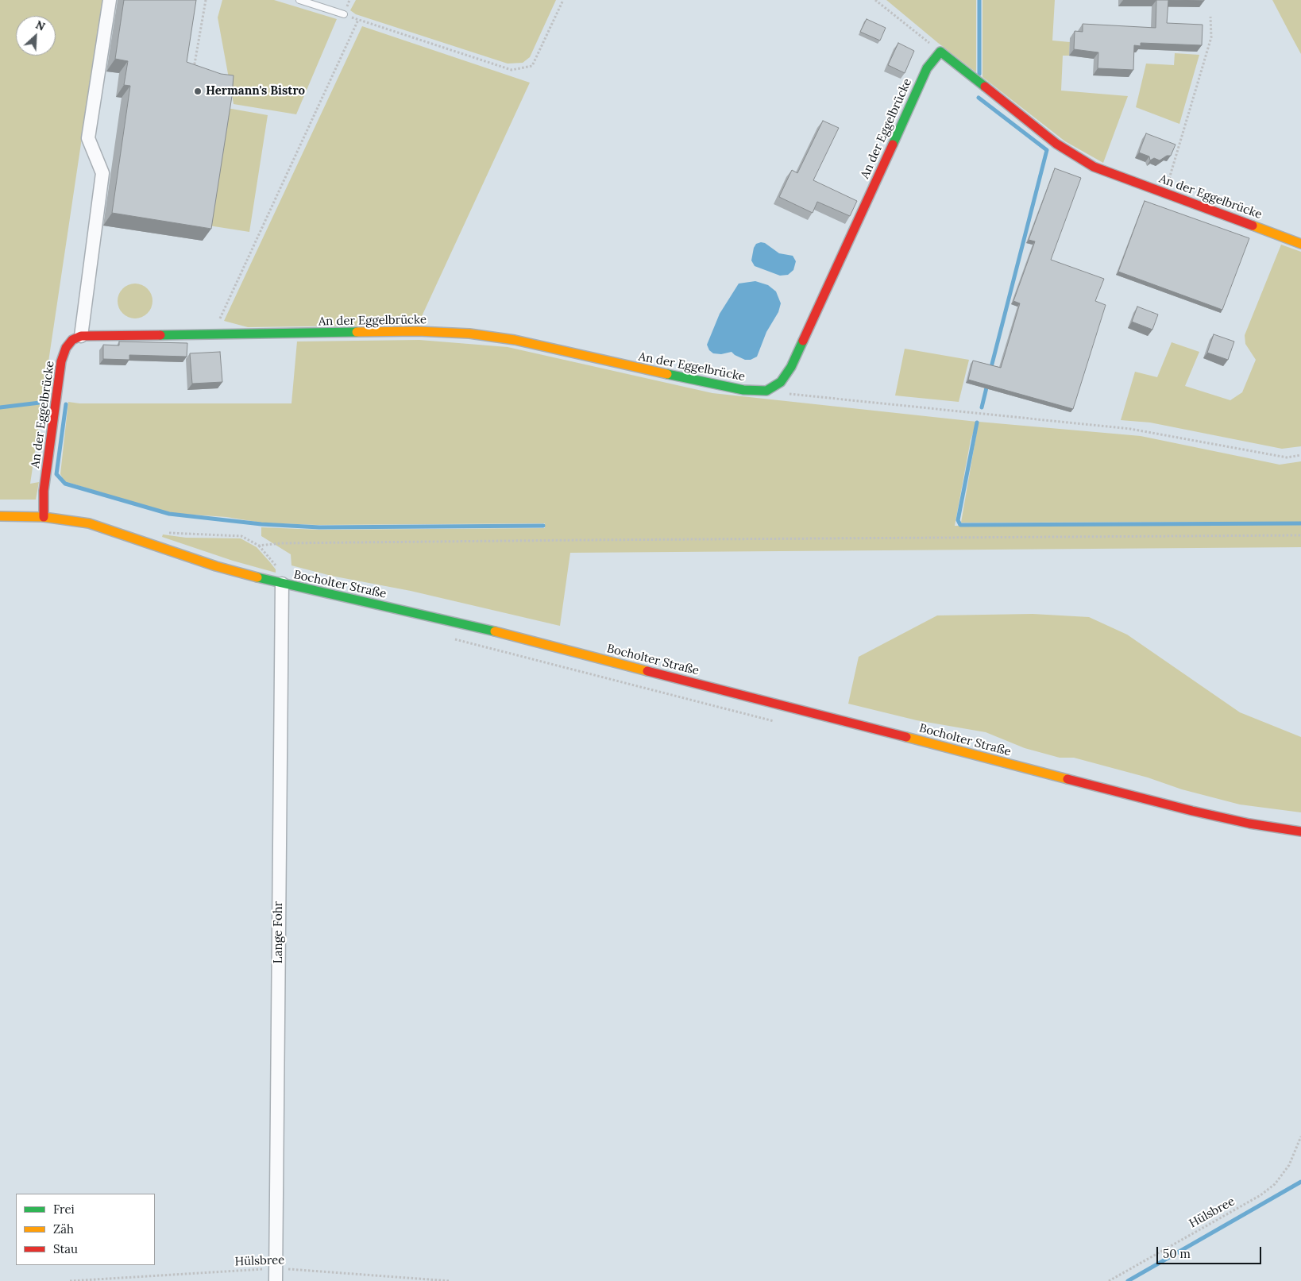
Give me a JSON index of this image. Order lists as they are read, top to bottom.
{
  "streets": {
    "street": ["An der Eggelbrücke", "Bocholter Straße", "Lange Fohr"],
    "path": ["Hülsbree"]
  },
  "crossings": [
    ["An der Eggelbrücke", "Bocholter Straße"],
    ["Bocholter Straße", "Lange Fohr"],
    ["Lange Fohr", "Hülsbree"]
  ],
  "places": ["Hermann's Bistro"],
  "legend": ["Frei", "Zäh", "Stau"],
  "scale_bar": "50 m",
  "north": "top right"
}
